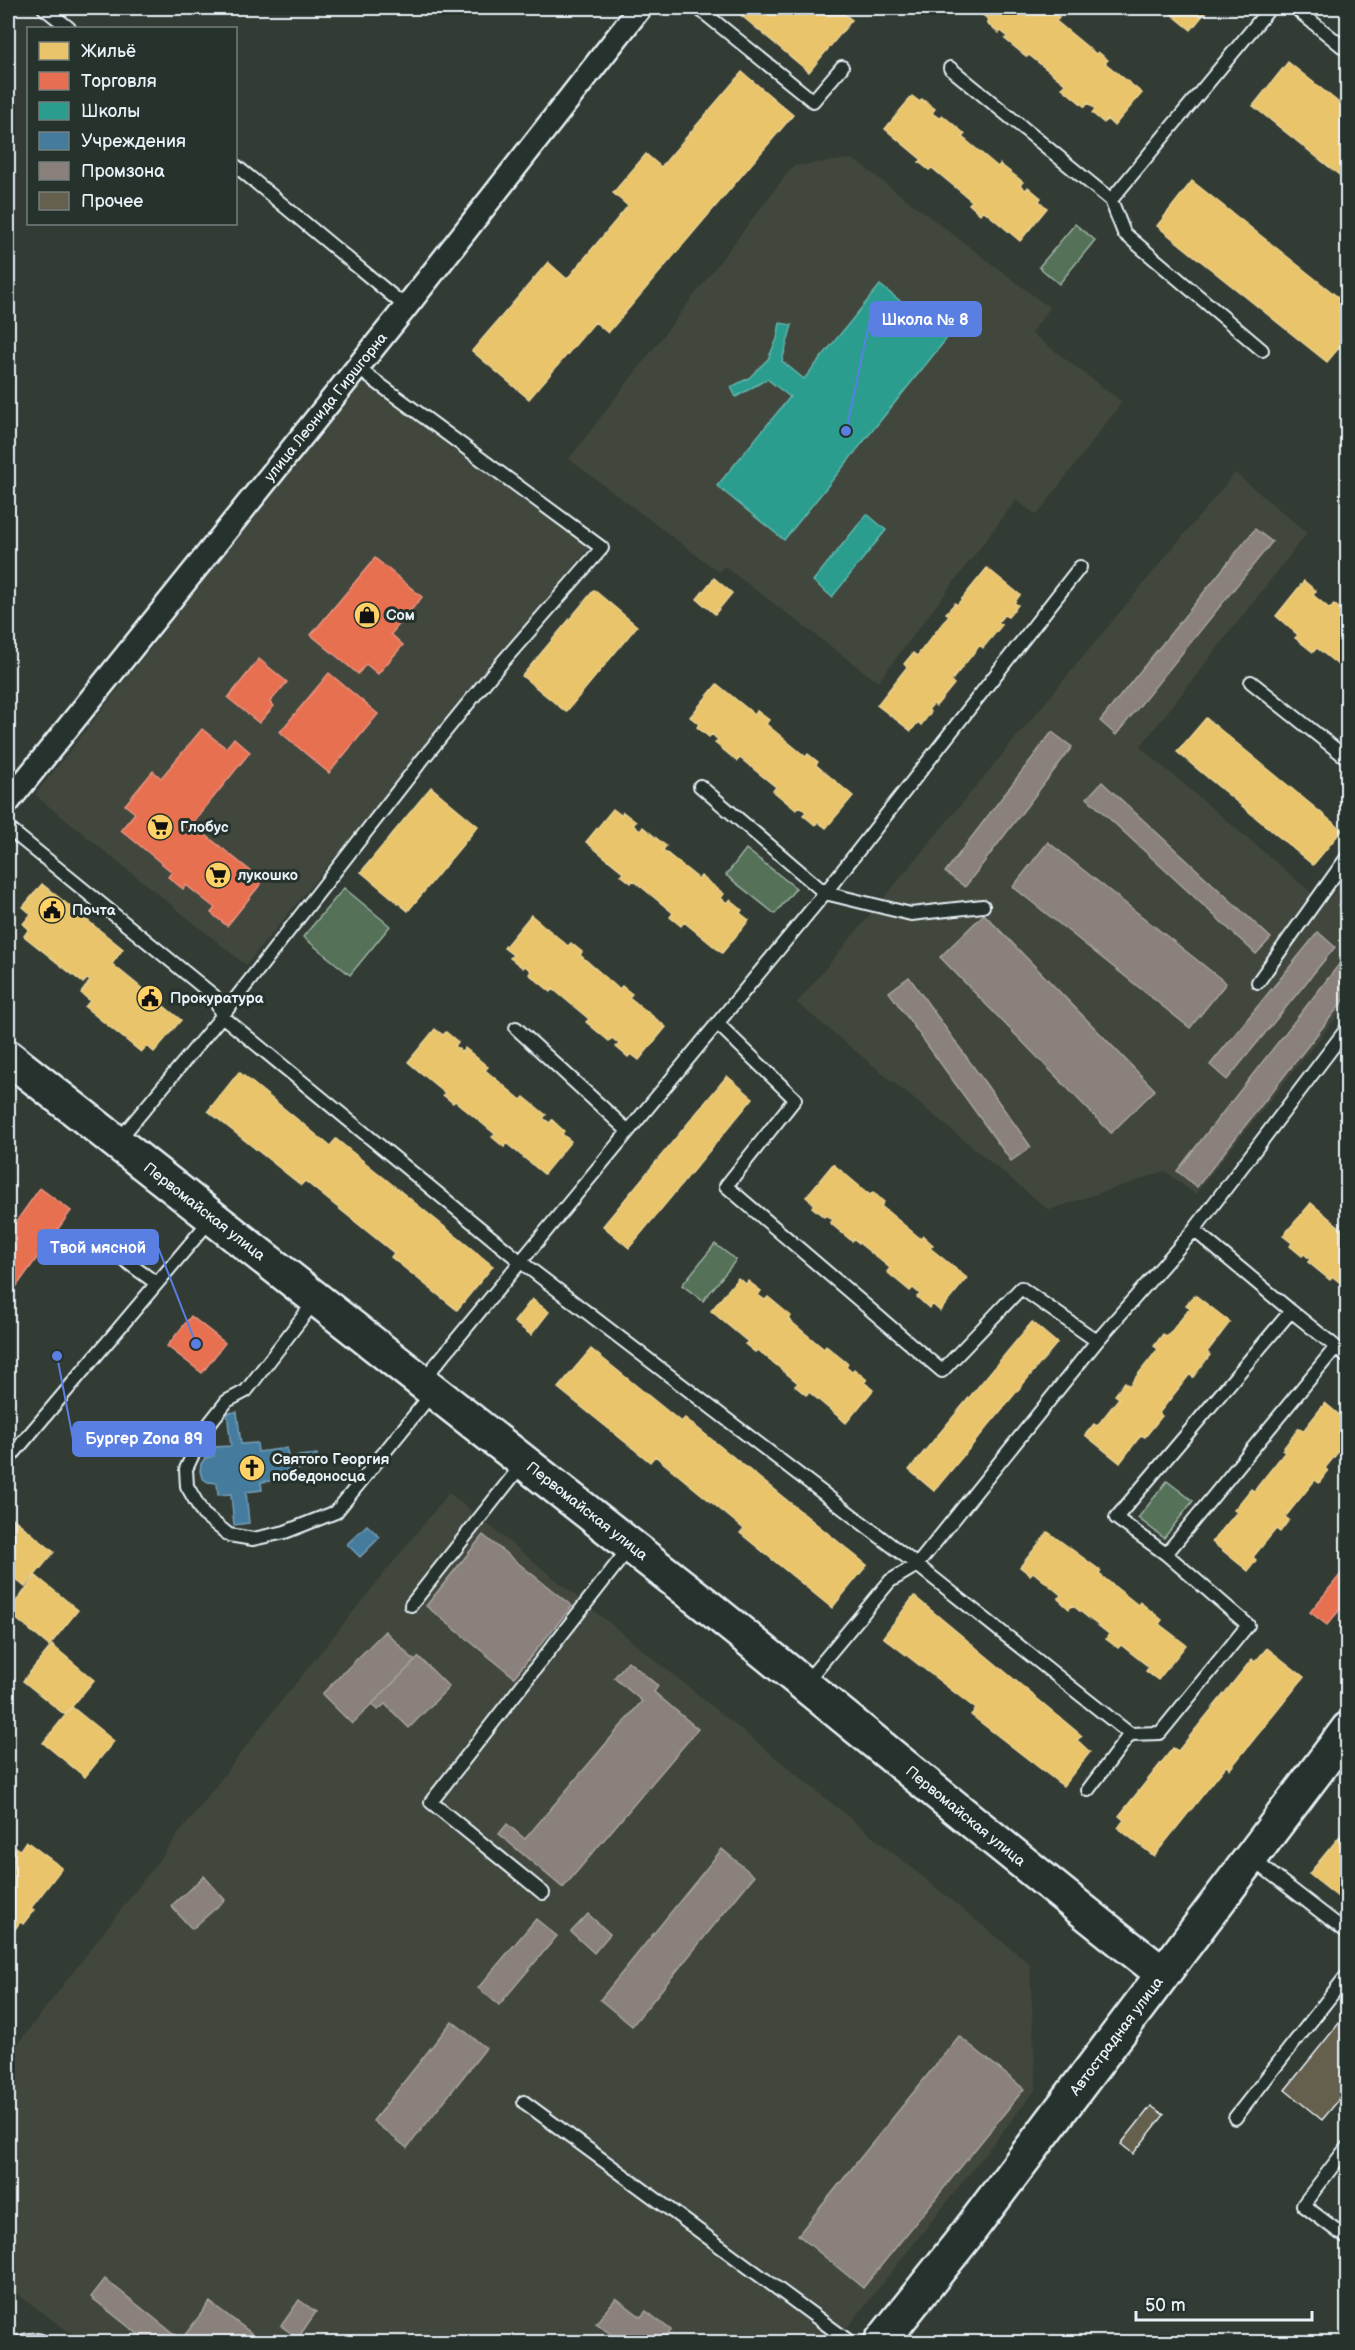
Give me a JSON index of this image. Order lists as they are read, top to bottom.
{
  "streets": {
    "main road": ["Первомайская улица", "Автострадная улица"],
    "street": ["улица Леонида Гиршгорна"]
  },
  "crossings": [
    ["Первомайская улица", "Автострадная улица"]
  ],
  "places": {
    "other": ["Школа № 8", "Твой мясной", "Бургер Zona 89"],
    "shop": ["Сом"],
    "supermarket": ["Глобус", "лукошко"],
    "public building": ["Почта", "Прокуратура"],
    "church": ["Святого Георгия победоносца"]
  },
  "legend": [
    "Жильё",
    "Торговля",
    "Школы",
    "Учреждения",
    "Промзона",
    "Прочее"
  ],
  "scale_bar": "50 m"
}
